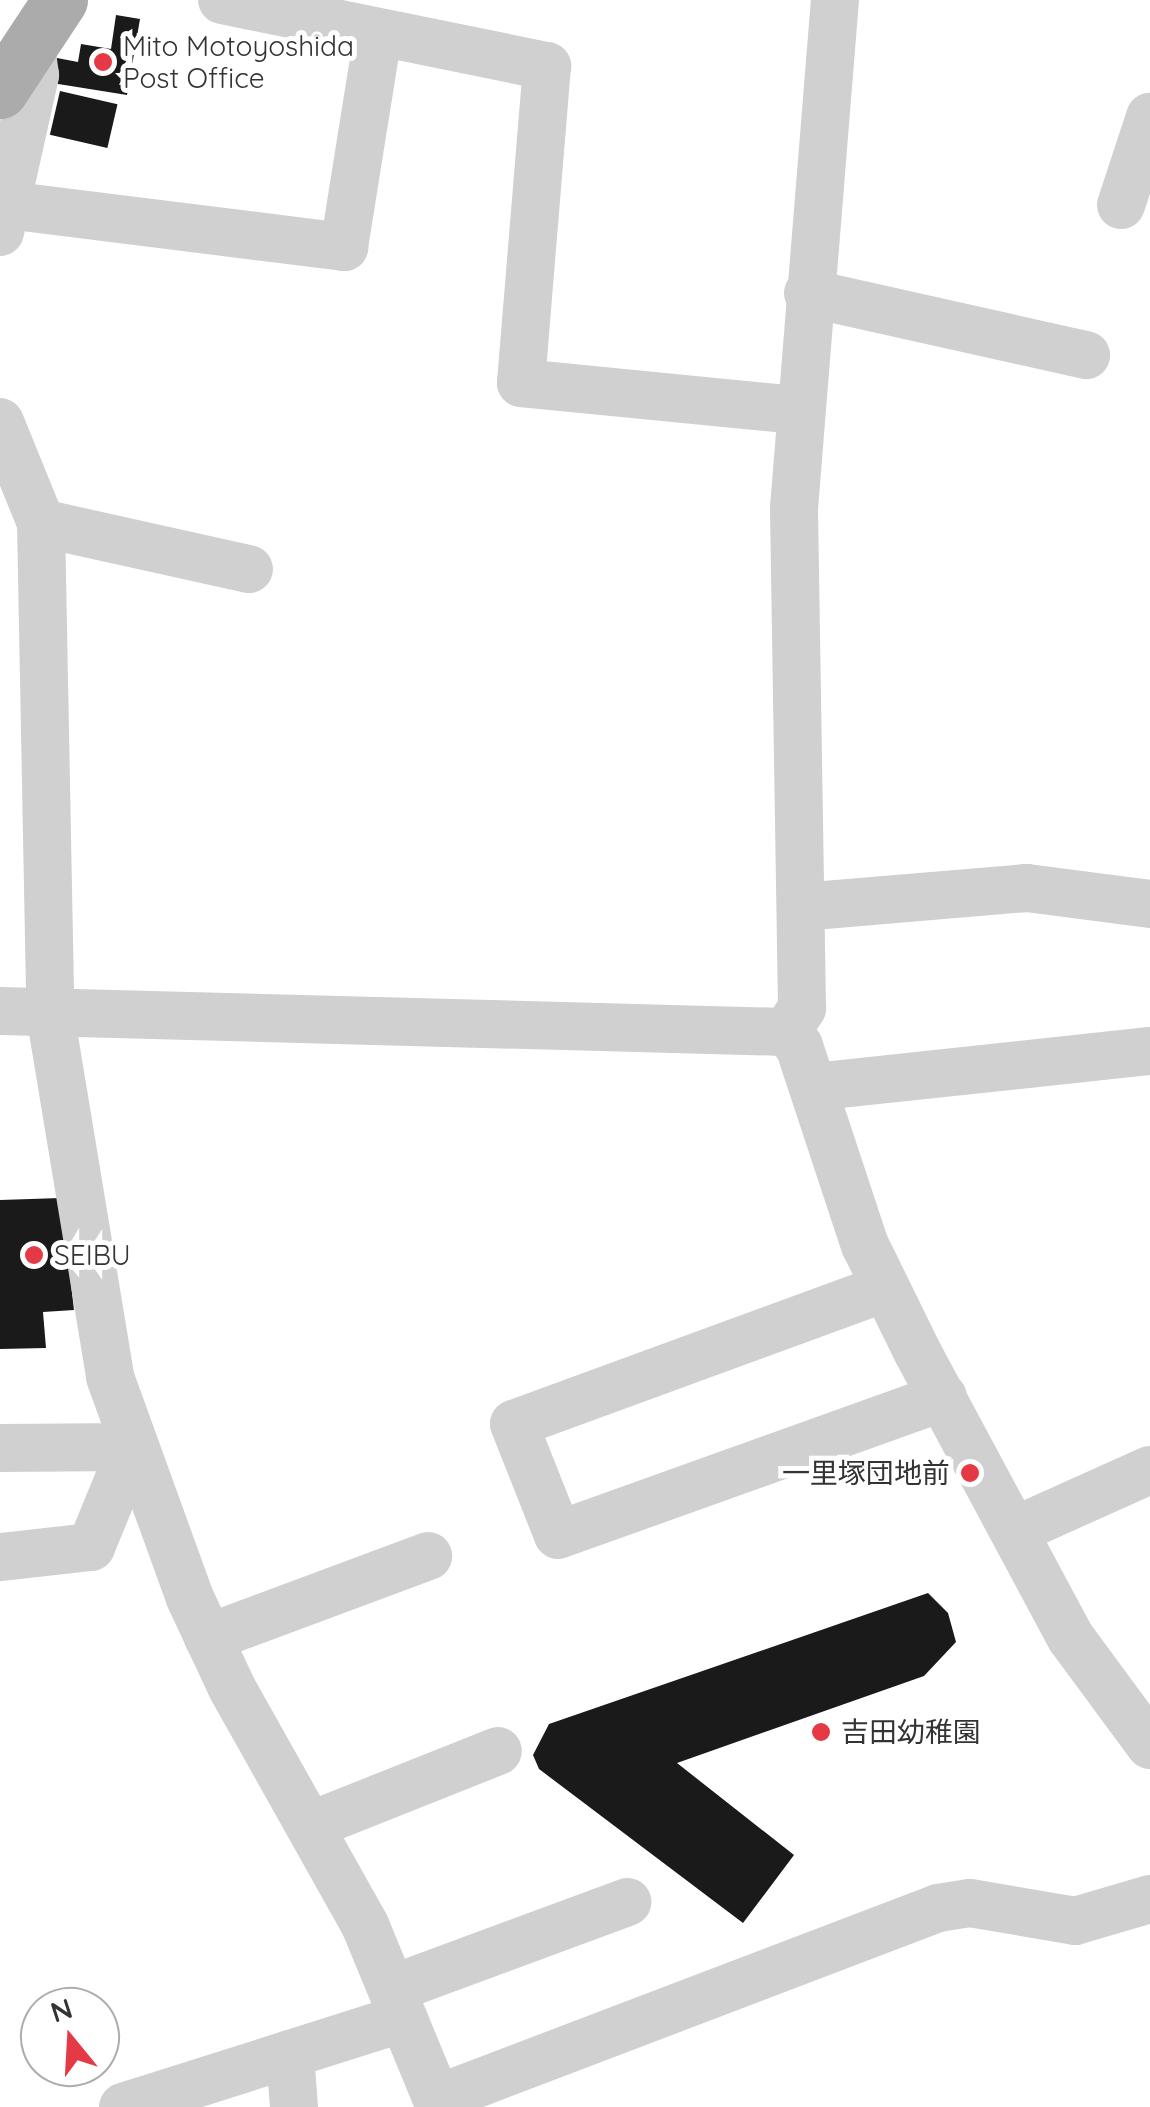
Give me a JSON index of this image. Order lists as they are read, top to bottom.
{
  "places": [
    "Mito Motoyoshida Post Office",
    "SEIBU",
    "一里塚団地前",
    "吉田幼稚園"
  ],
  "north": "top"
}
